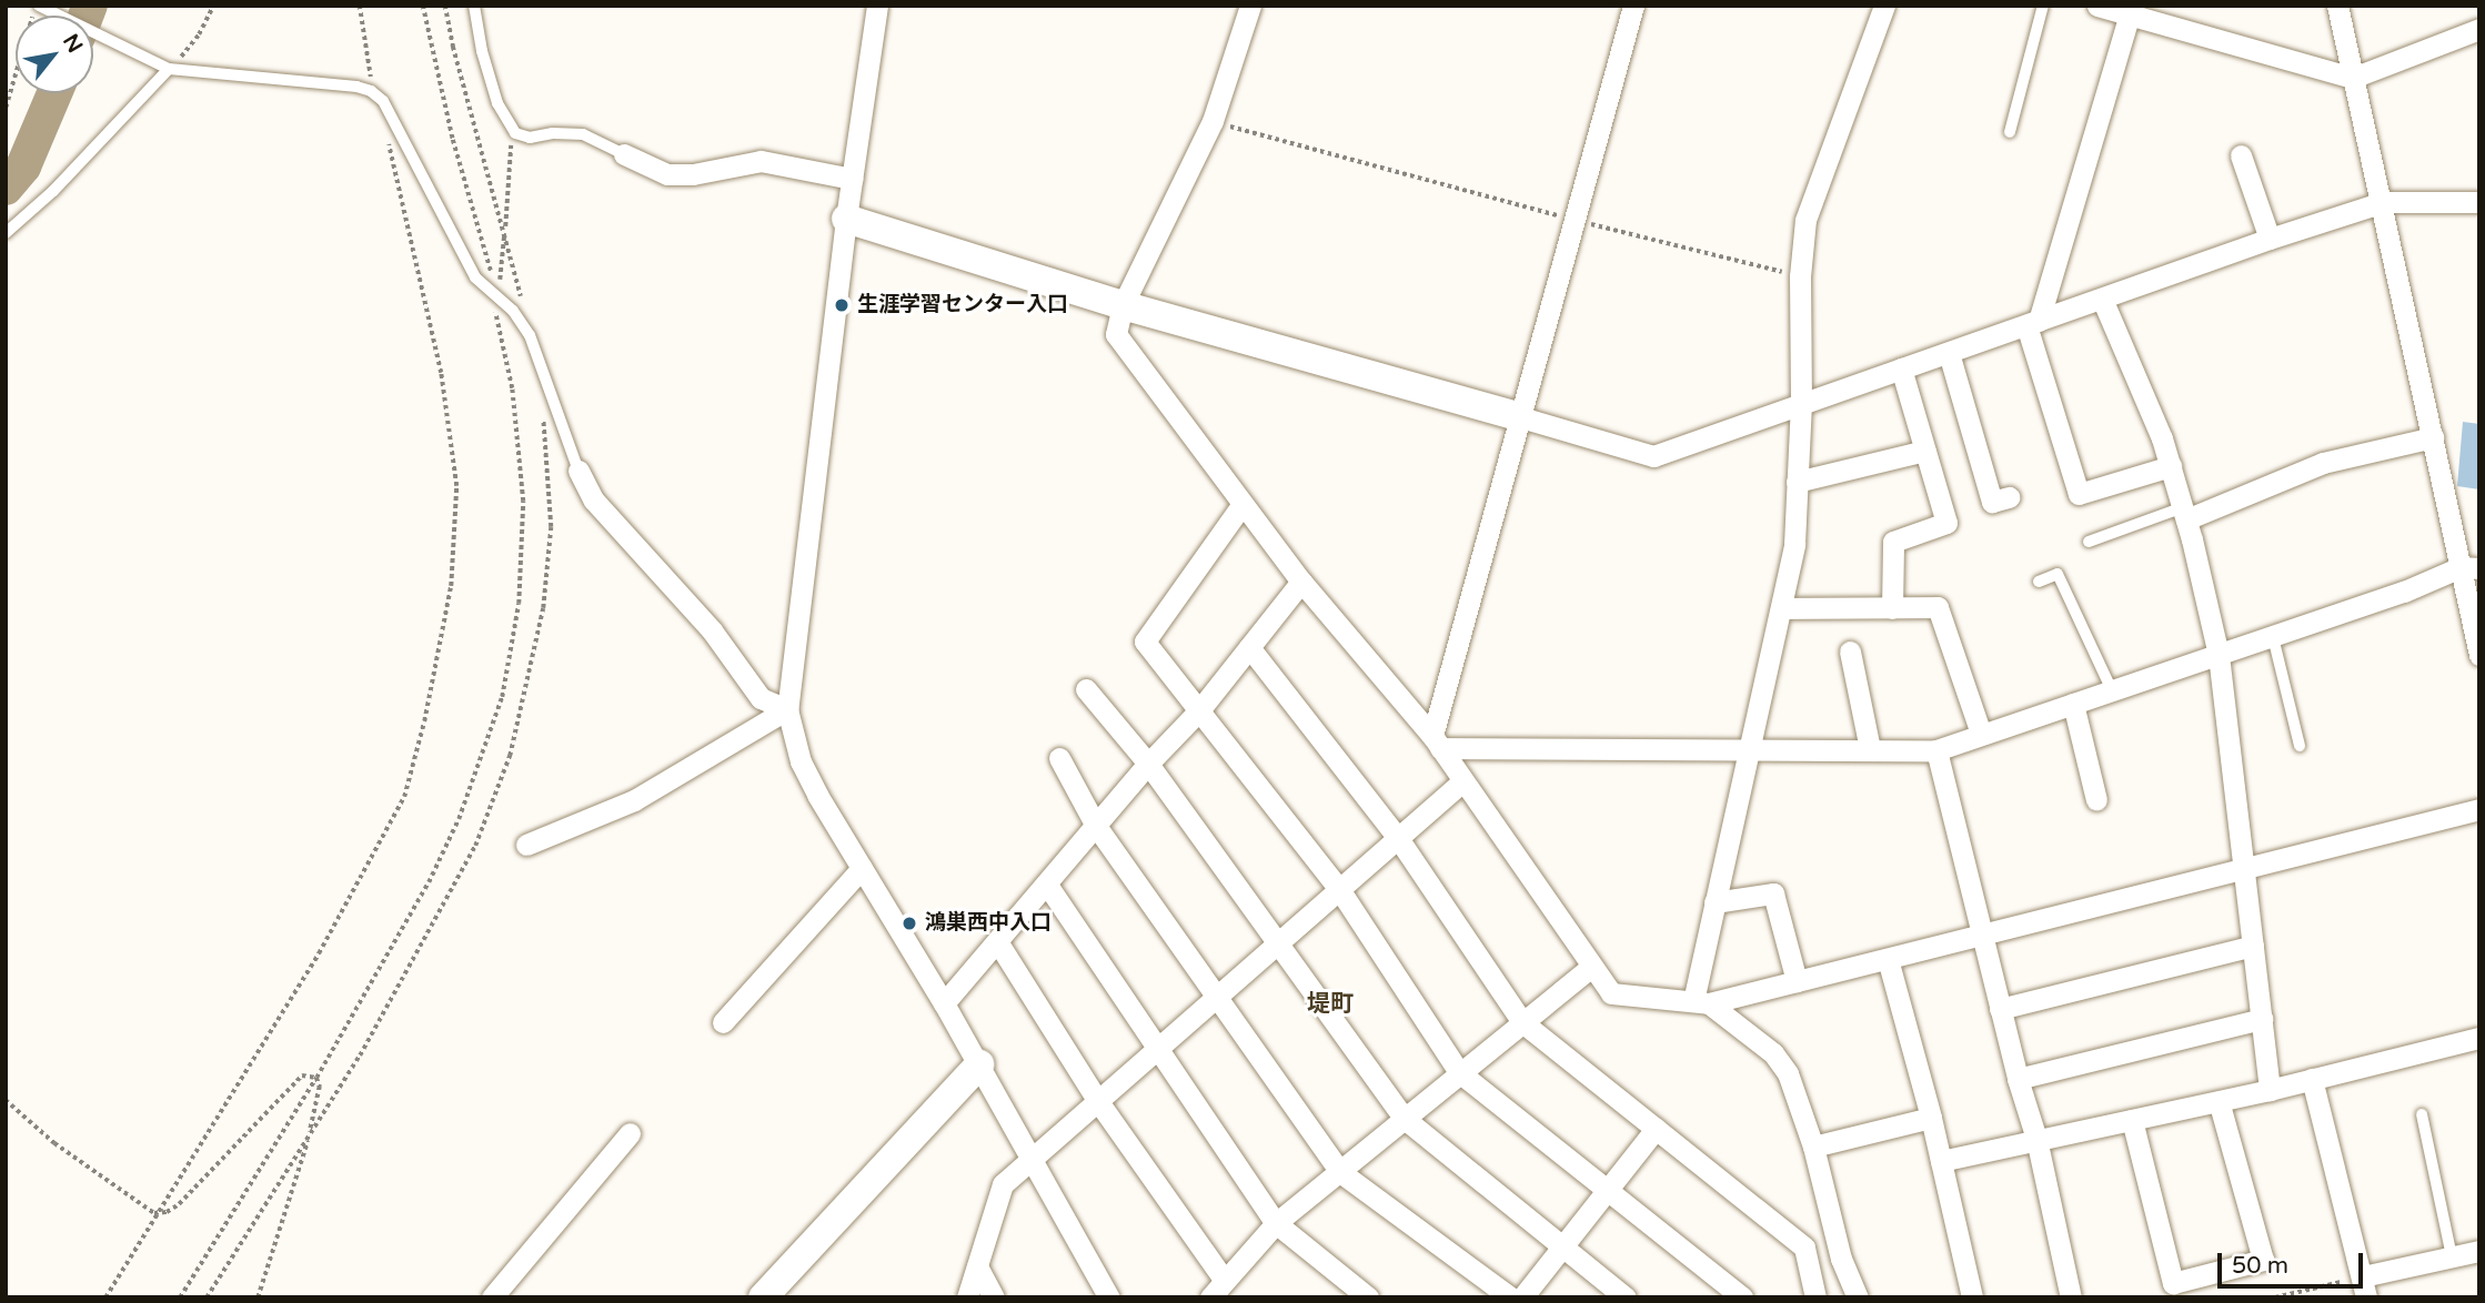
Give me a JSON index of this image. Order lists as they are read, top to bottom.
{
  "districts": ["堤町"],
  "places": ["生涯学習センター入口", "鴻巣西中入口"],
  "scale_bar": "50 m",
  "north": "top right"
}
